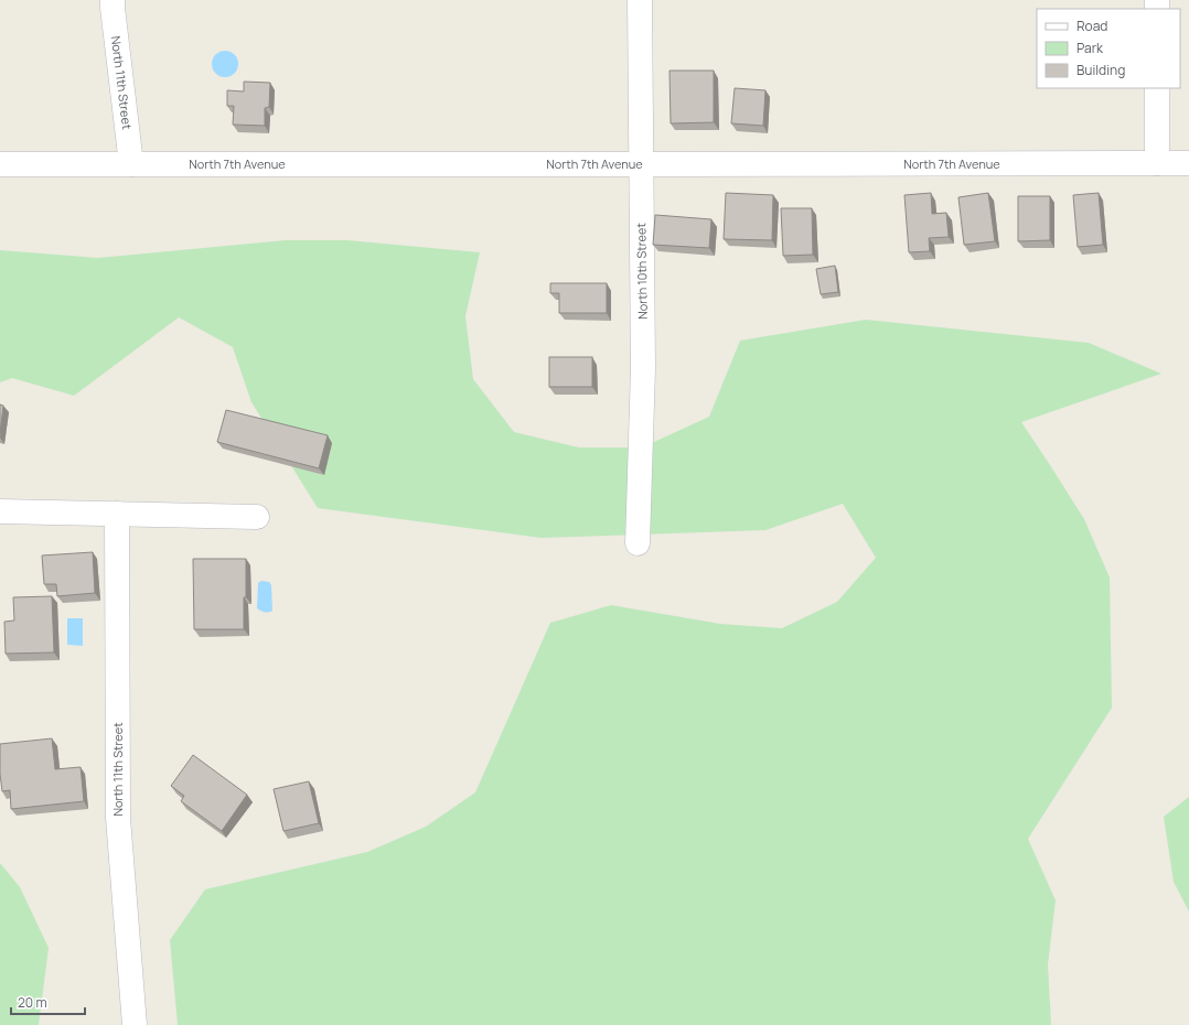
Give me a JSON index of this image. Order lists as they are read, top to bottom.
{
  "streets": {
    "street": ["North 11th Street", "North 7th Avenue", "North 10th Street"]
  },
  "crossings": [
    ["North 11th Street", "North 7th Avenue"],
    ["North 7th Avenue", "North 10th Street"]
  ],
  "legend": ["Road", "Park", "Building"],
  "scale_bar": "20 m"
}
